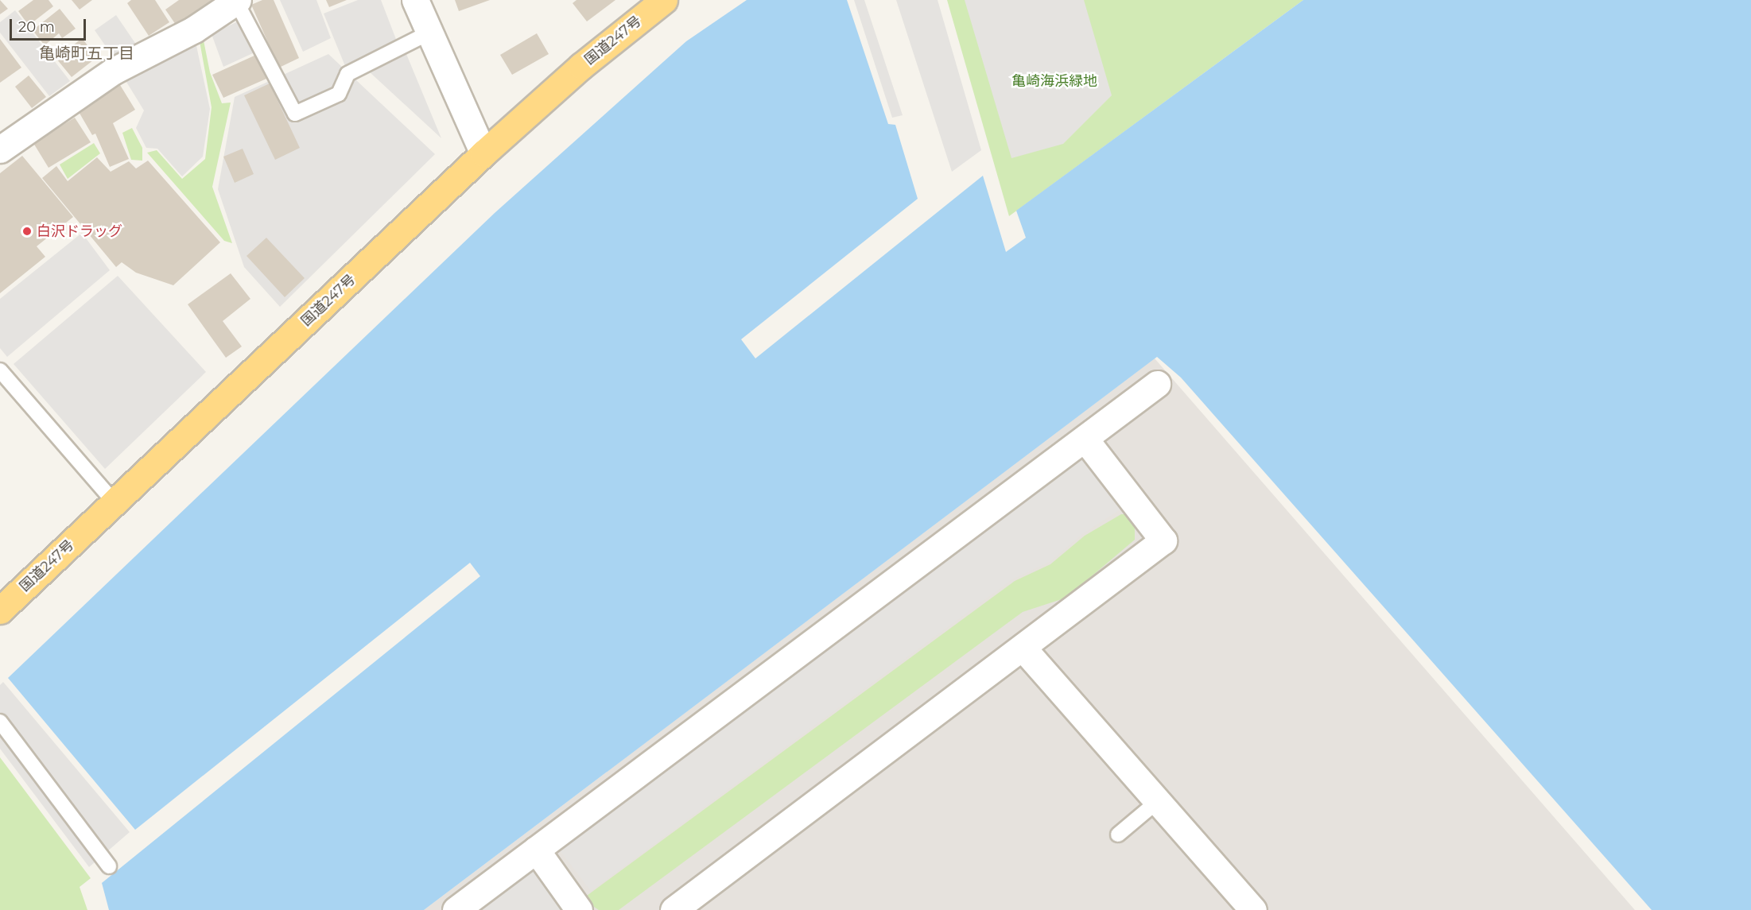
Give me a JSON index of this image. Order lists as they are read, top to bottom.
{
  "streets": {
    "highway": ["国道247号"]
  },
  "districts": ["亀崎町五丁目"],
  "parks": ["亀崎海浜緑地"],
  "places": ["白沢ドラッグ"],
  "scale_bar": "20 m"
}
